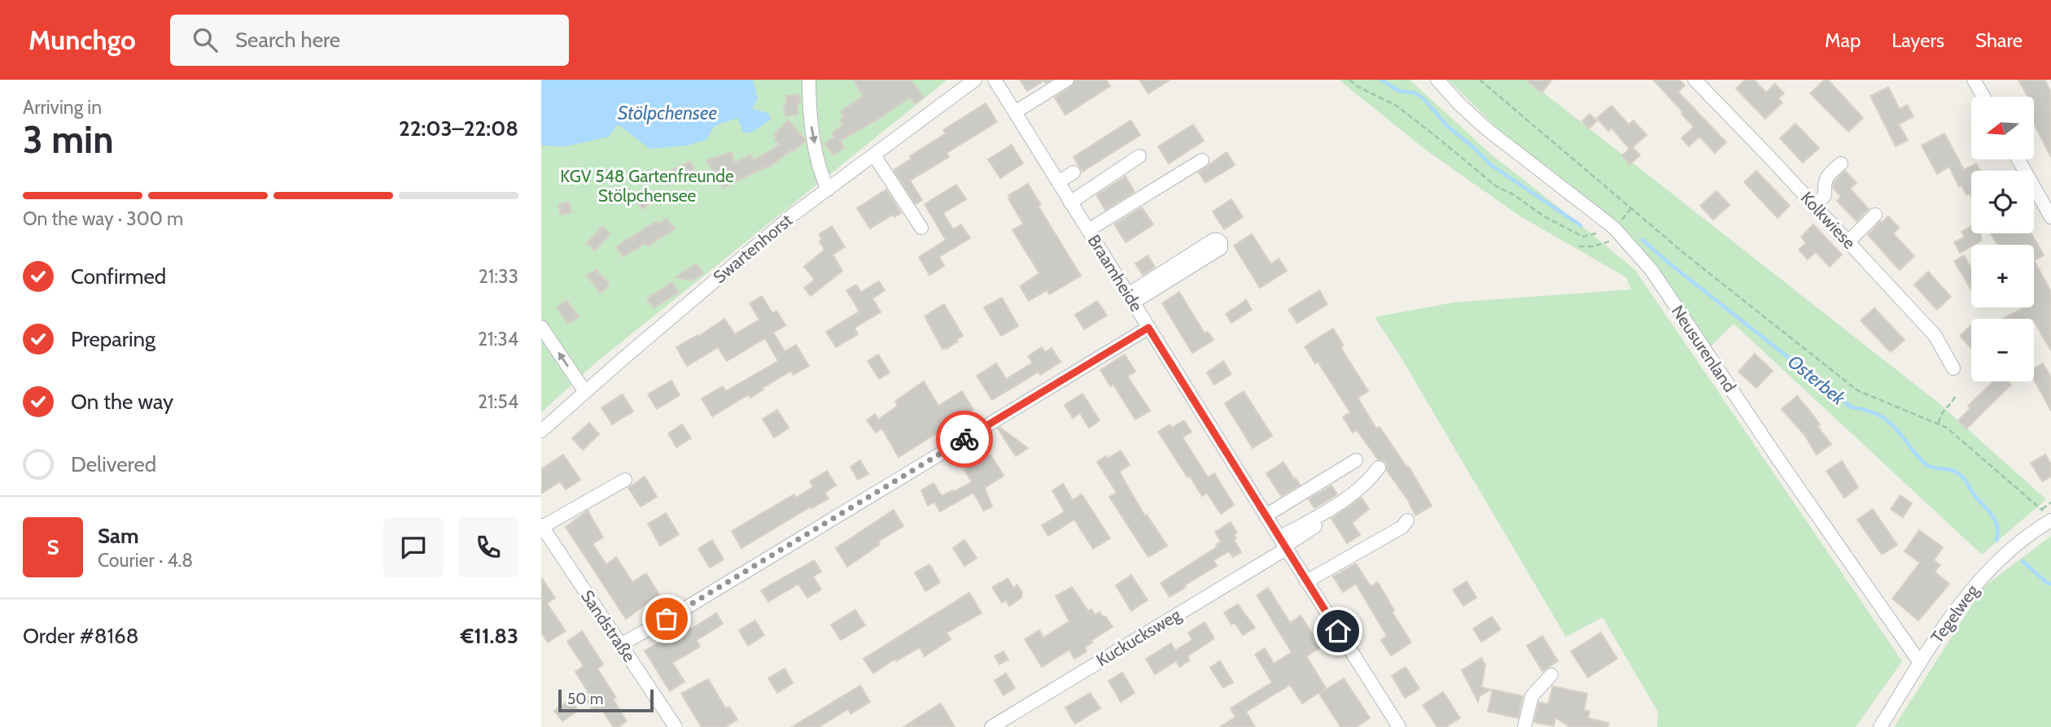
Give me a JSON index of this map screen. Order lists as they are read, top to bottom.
{
  "streets": {
    "street": [
      "Kolkwiese",
      "Swartenhorst",
      "Braamheide",
      "Neusurenland",
      "Tegelweg",
      "Sandstraße",
      "Kuckucksweg"
    ]
  },
  "crossings": [
    ["Braamheide", "Kuckucksweg"],
    ["Neusurenland", "Tegelweg"]
  ],
  "water": ["Stölpchensee", "Osterbek"],
  "parks": ["KGV 548 Gartenfreunde Stölpchensee"],
  "scale_bar": "50 m",
  "north": "left",
  "page": {
    "header": "Munchgo",
    "search": "Search here",
    "nav": ["Map", "Layers", "Share"],
    "heading": ["3 min", "Arriving in", "22:03–22:08"],
    "panel": [
      "Sam",
      "Courier · 4.8",
      "Order #8168",
      "€11.83"
    ],
    "map_buttons": ["+", "−"],
    "bar": "On the way · 300 m",
    "list": [
      ["Confirmed", "21:33"],
      ["Preparing", "21:34"],
      ["On the way", "21:54"],
      "Delivered"
    ],
    "round": "S",
    "scale": "50 m"
  }
}
